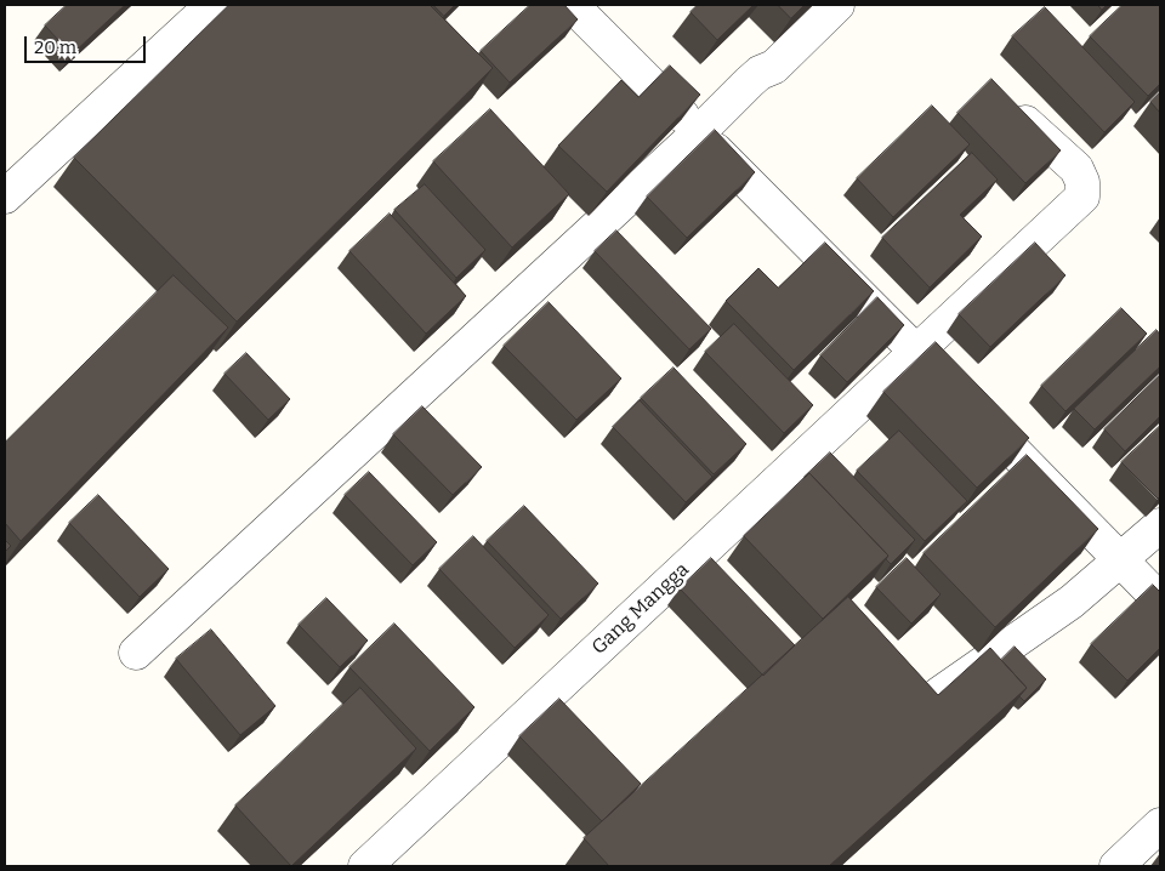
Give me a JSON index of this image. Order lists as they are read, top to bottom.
{
  "streets": {
    "street": ["Gang Mangga"]
  },
  "scale_bar": "20 m"
}
